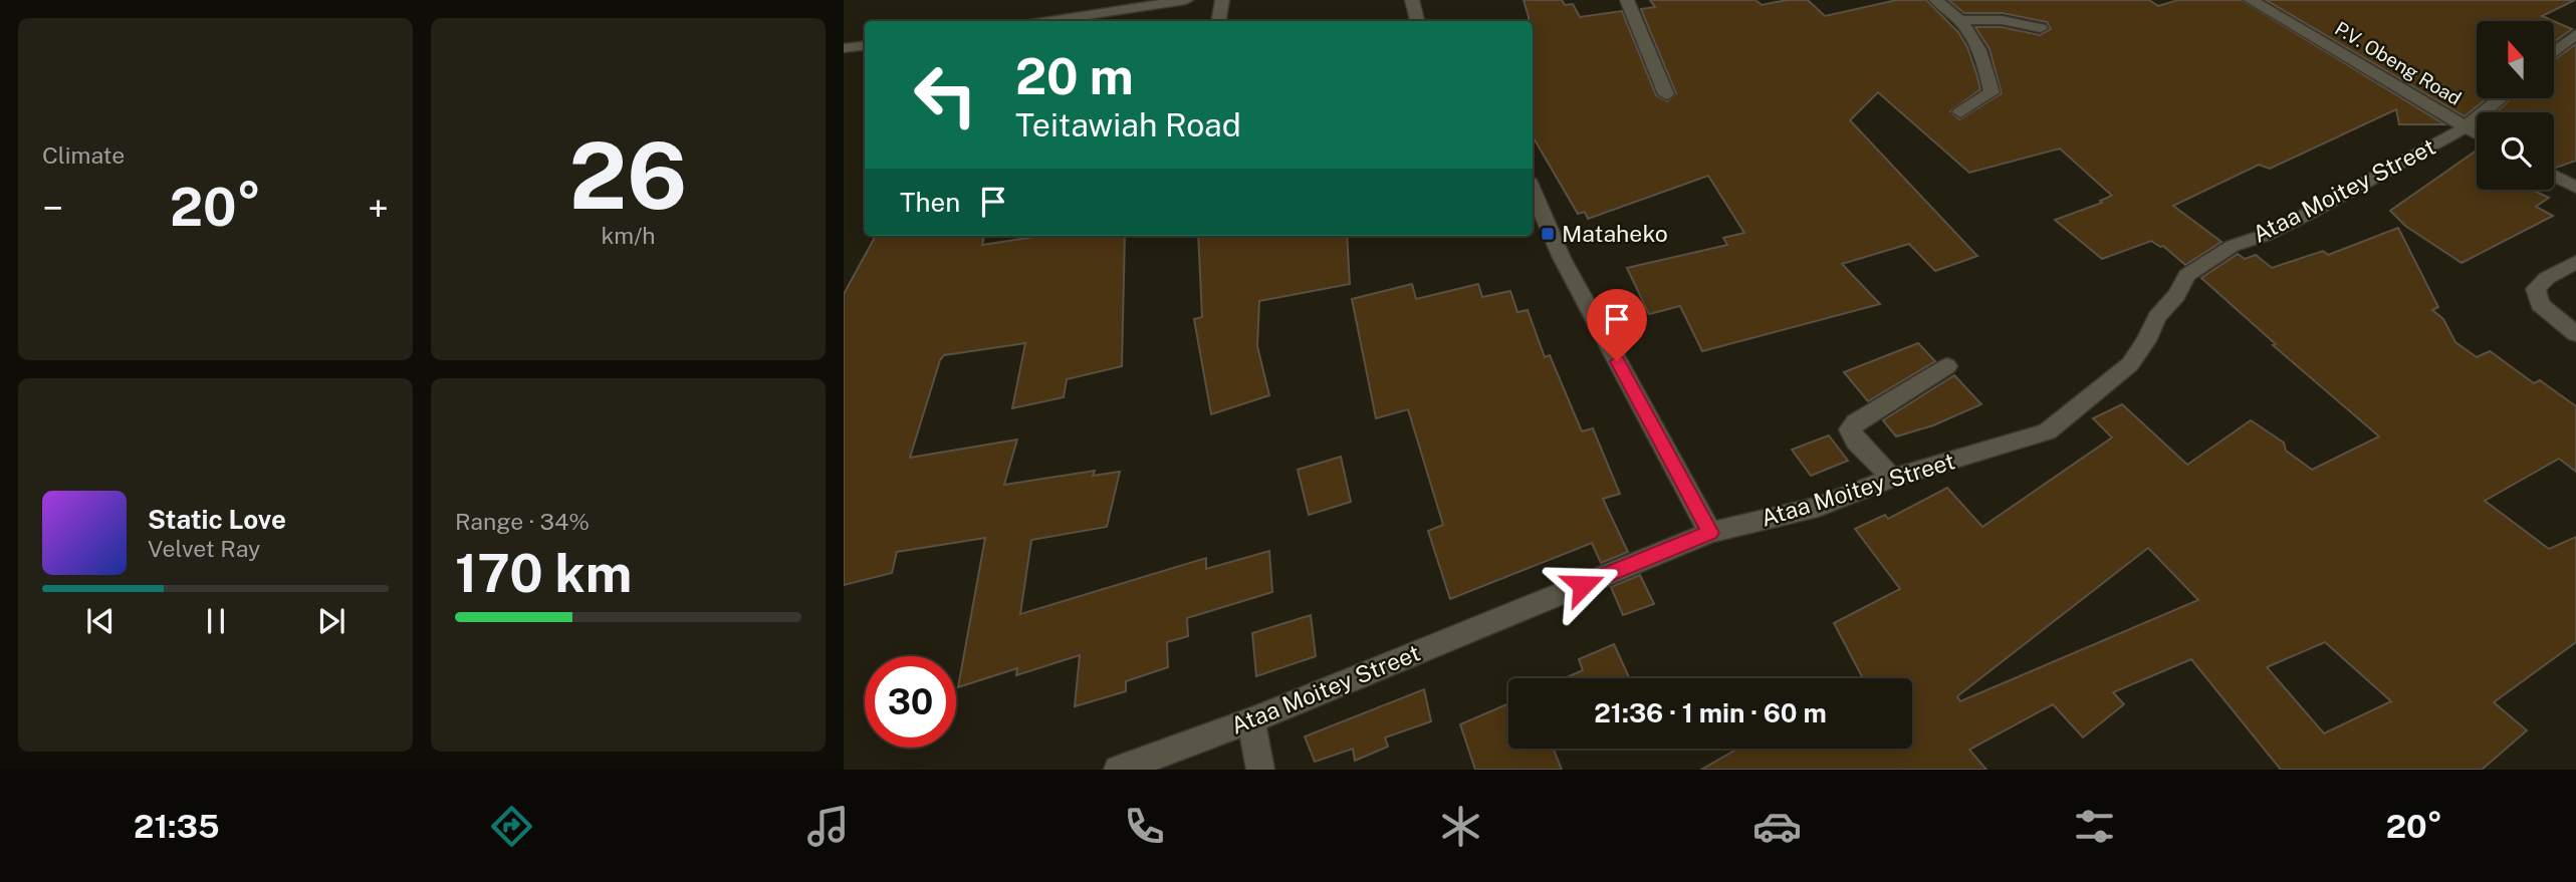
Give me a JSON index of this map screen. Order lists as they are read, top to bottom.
{
  "streets": {
    "street": ["P.V. Obeng Road", "Ataa Moitey Street"]
  },
  "crossings": [
    ["P.V. Obeng Road", "Ataa Moitey Street"]
  ],
  "places": {
    "transit": ["Mataheko"]
  },
  "north": "top",
  "page": {
    "tile": [
      "Climate",
      ["26", "km/h"],
      ["Range · 34%", "170 km"]
    ],
    "turn": ["20 m", "Teitawiah Road"],
    "then": "Then",
    "heat": ["−", "20°", "+"],
    "song": ["Static Love", "Velvet Ray"],
    "limit": "30",
    "trip": "21:36 · 1 min · 60 m",
    "tabs": ["21:35", "20°"]
  }
}
